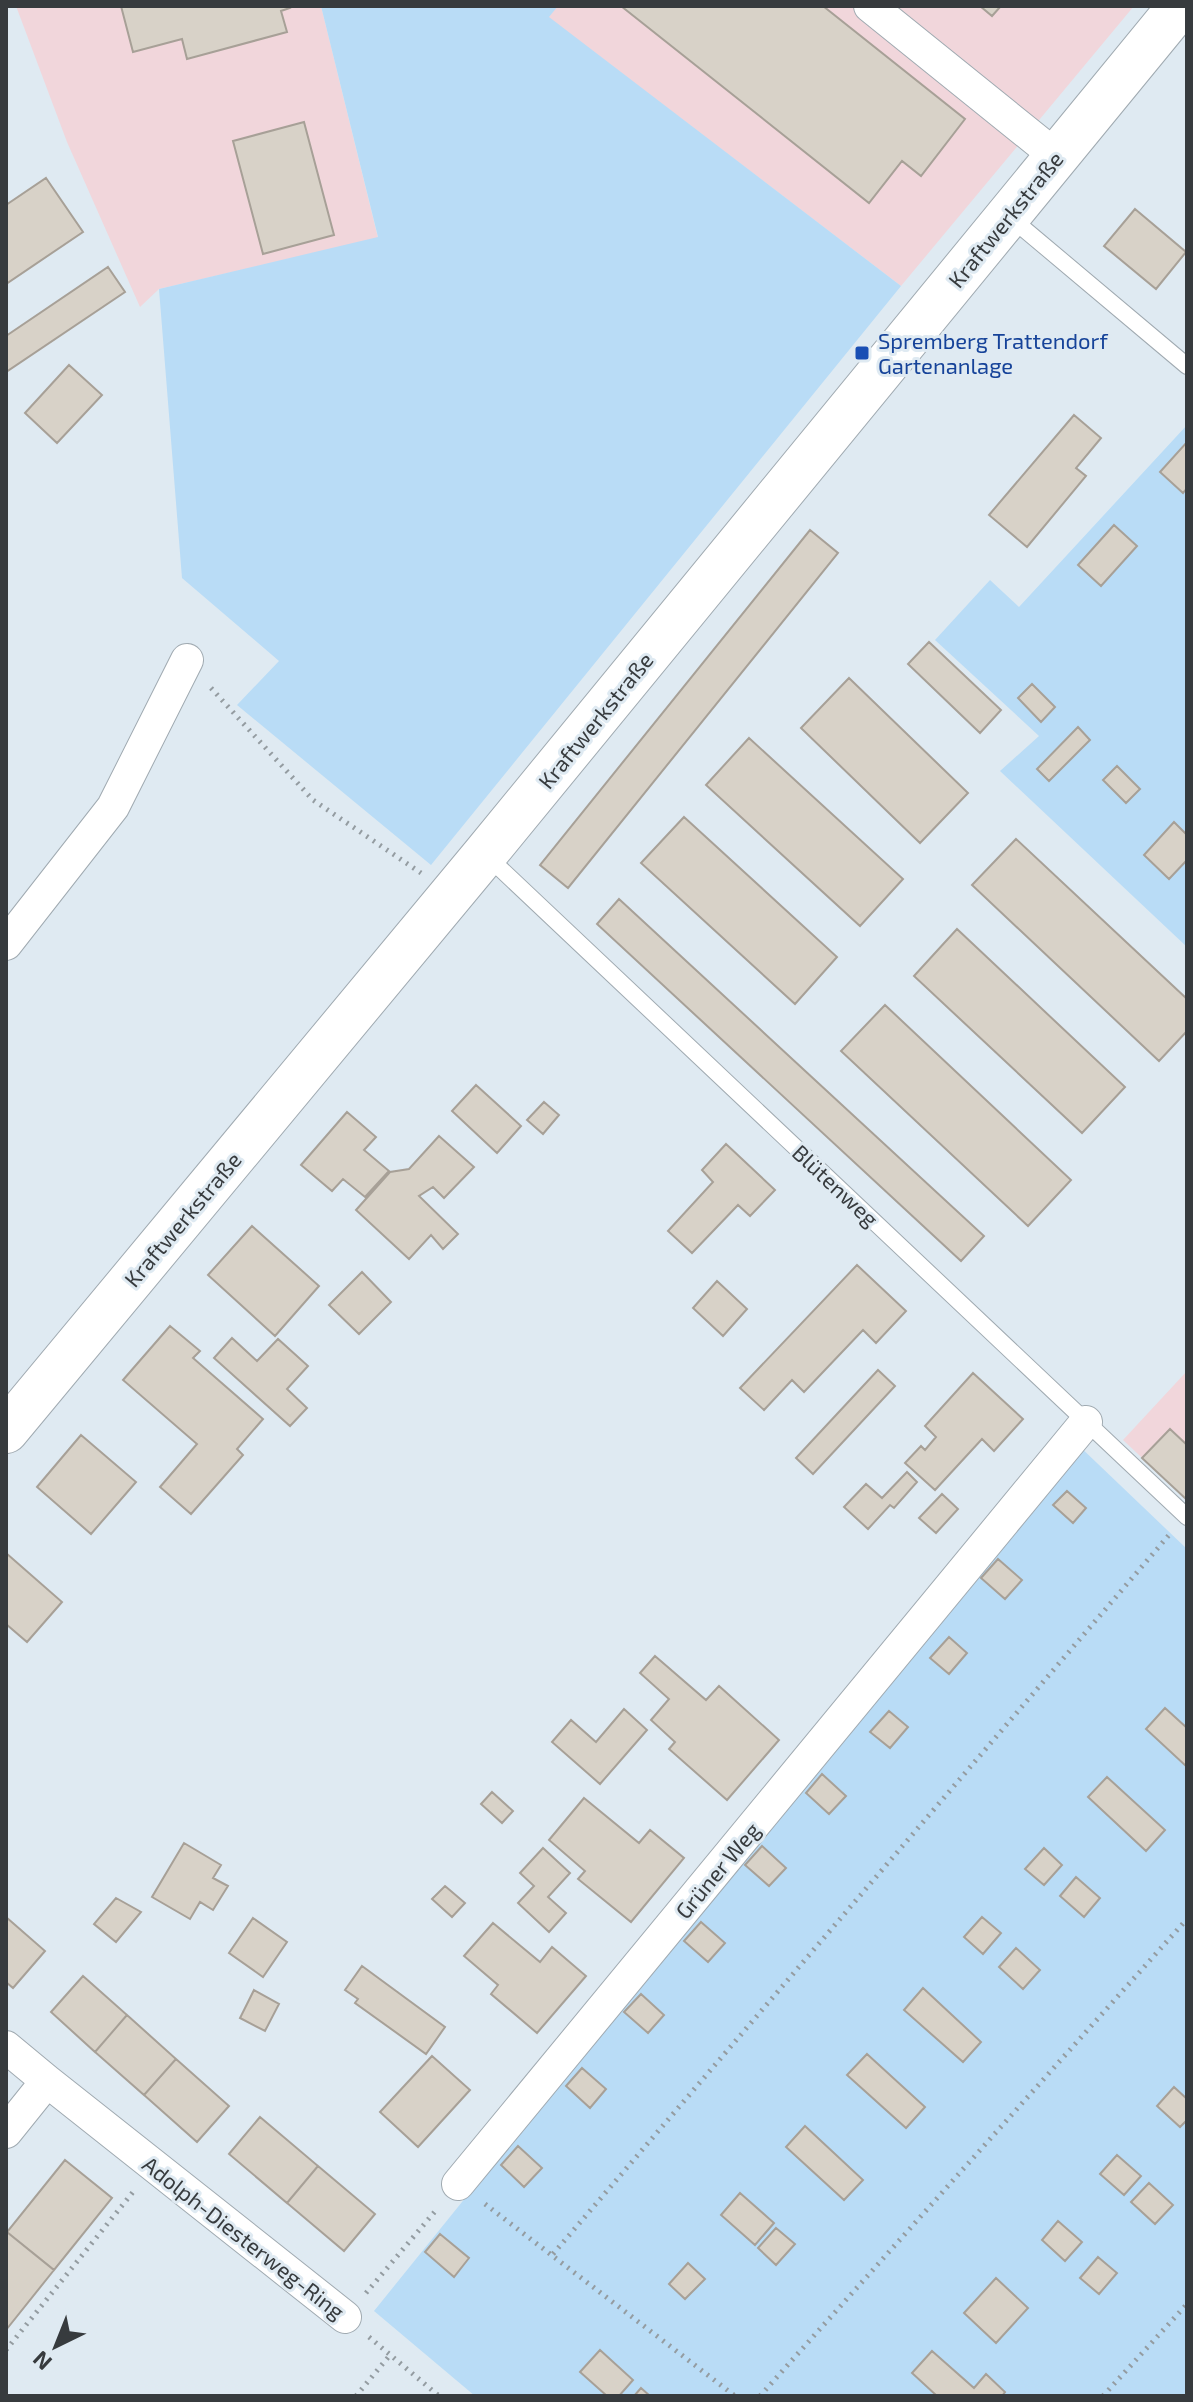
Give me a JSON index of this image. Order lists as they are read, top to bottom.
{
  "streets": {
    "main road": ["Kraftwerkstraße"],
    "street": ["Grüner Weg", "Adolph-Diesterweg-Ring"],
    "lane": ["Blütenweg"]
  },
  "crossings": [
    ["Kraftwerkstraße", "Blütenweg"],
    ["Blütenweg", "Grüner Weg"]
  ],
  "places": {
    "transit": ["Spremberg Trattendorf Gartenanlage"]
  },
  "north": "bottom left"
}
